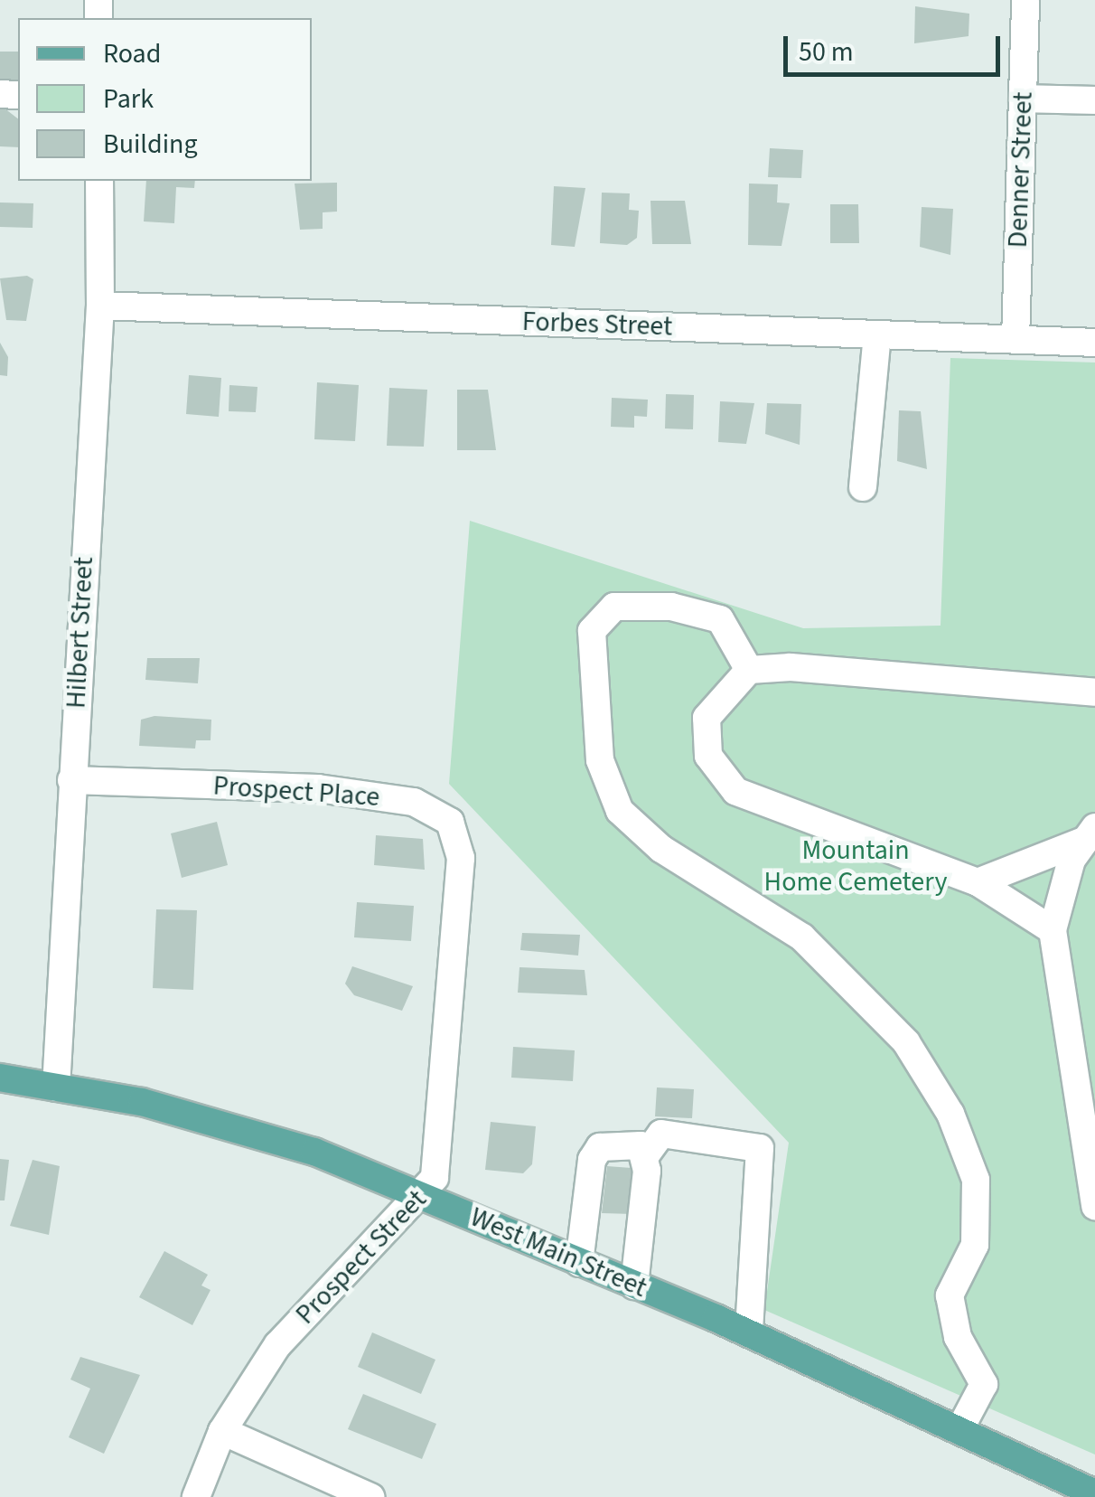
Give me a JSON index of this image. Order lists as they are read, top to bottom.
{
  "streets": {
    "main road": ["West Main Street"],
    "street": [
      "Denner Street",
      "Forbes Street",
      "Hilbert Street",
      "Prospect Place",
      "Prospect Street"
    ]
  },
  "crossings": [
    ["Denner Street", "Forbes Street"],
    ["Forbes Street", "Hilbert Street"],
    ["Hilbert Street", "Prospect Place"],
    ["Hilbert Street", "West Main Street"],
    ["Prospect Place", "Prospect Street"],
    ["West Main Street", "Prospect Street"]
  ],
  "parks": ["Mountain Home Cemetery"],
  "legend": ["Road", "Park", "Building"],
  "scale_bar": "50 m"
}
